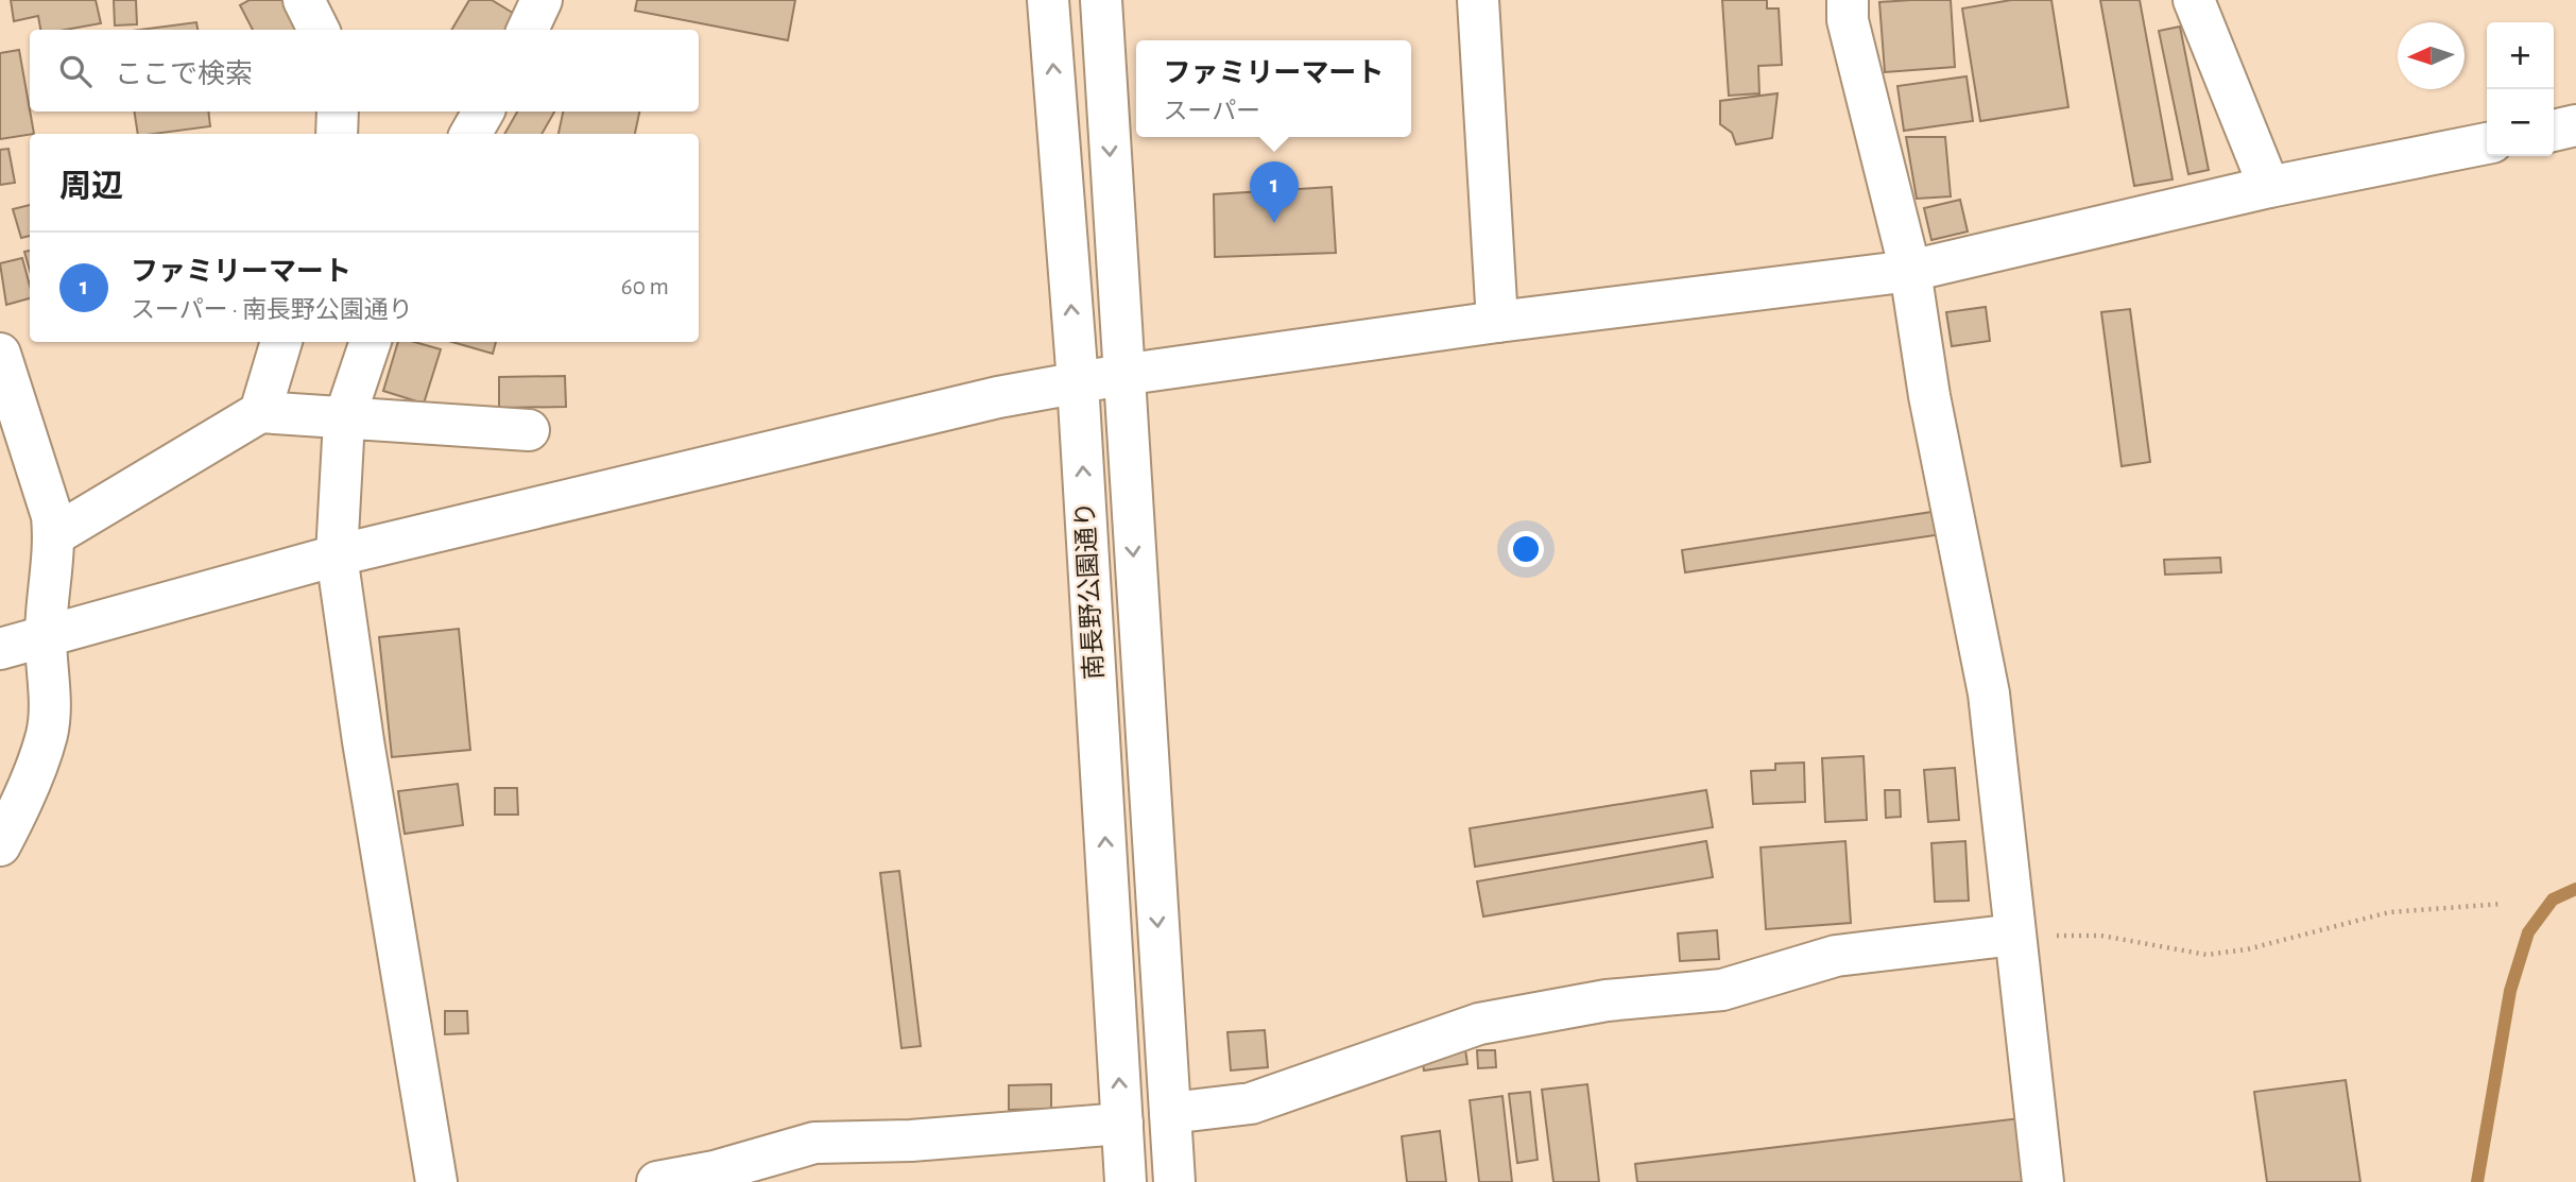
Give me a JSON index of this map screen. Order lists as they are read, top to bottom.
{
  "streets": {
    "street": ["南長野公園通り"]
  },
  "north": "left",
  "page": {
    "map_buttons": ["+", "−"],
    "search": "ここで検索",
    "popup": ["ファミリーマート", "スーパー"],
    "heading": "周辺",
    "pins": "1",
    "list": [
      {
        "mark": "1",
        "name": "ファミリーマート",
        "note": "スーパー · 南長野公園通り",
        "value": "60 m"
      }
    ]
  }
}
